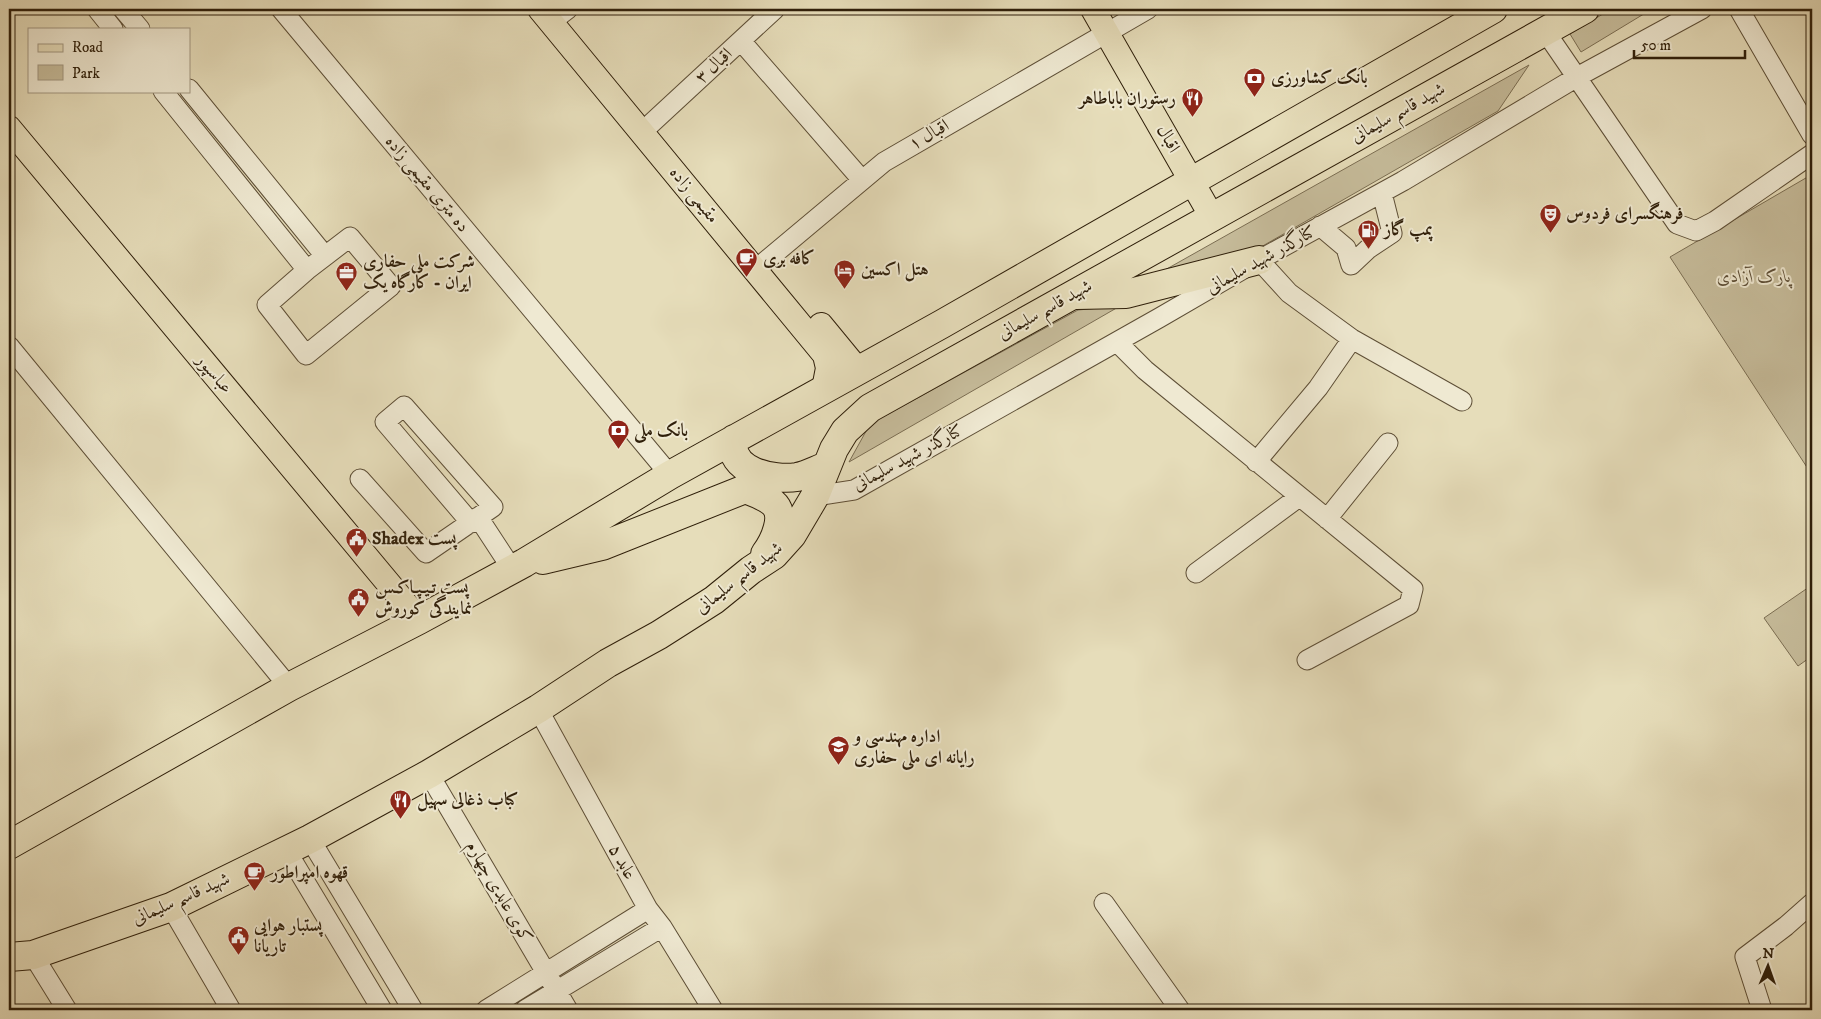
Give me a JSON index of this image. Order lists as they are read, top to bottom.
{
  "streets": {
    "highway": ["شهید قاسم سلیمانی"],
    "main road": ["اقبال", "عباسپور"],
    "street": [
      "اقبال ۳",
      "اقبال ۱",
      "ده متری مقیمی زاده",
      "کنارگذر شهید سلیمانی",
      "عابد ۵",
      "کوی عابدی چهارم"
    ]
  },
  "crossings": [
    ["شهید قاسم سلیمانی", "اقبال"],
    ["شهید قاسم سلیمانی", "کنارگذر شهید سلیمانی"],
    ["شهید قاسم سلیمانی", "عابد ۵"],
    ["شهید قاسم سلیمانی", "کوی عابدی چهارم"],
    ["اقبال ۱", "اقبال"]
  ],
  "parks": ["پارک آزادی"],
  "places": {
    "bank": ["بانک کشاورزی", "بانک ملی"],
    "restaurant": ["رستوران باباطاهر", "کباب ذغالی سهیل"],
    "theatre": ["فرهنگسرای فردوس"],
    "fuel station": ["پمپ گاز"],
    "cafe": ["کافه بری", "قهوه امپراطور"],
    "hotel": ["هتل اکسین"],
    "office": ["شرکت ملی حفاری ایران - کارگاه یک"],
    "public building": ["Shadex پست", "پست تـیـپـاکـس نمایندگی کوروش", "پستبار هوایی تاریانا"],
    "school or university": ["اداره مهندسی و رایانه ای ملی حفاری"]
  },
  "legend": ["Road", "Park"],
  "scale_bar": "50 m",
  "north": "top"
}
